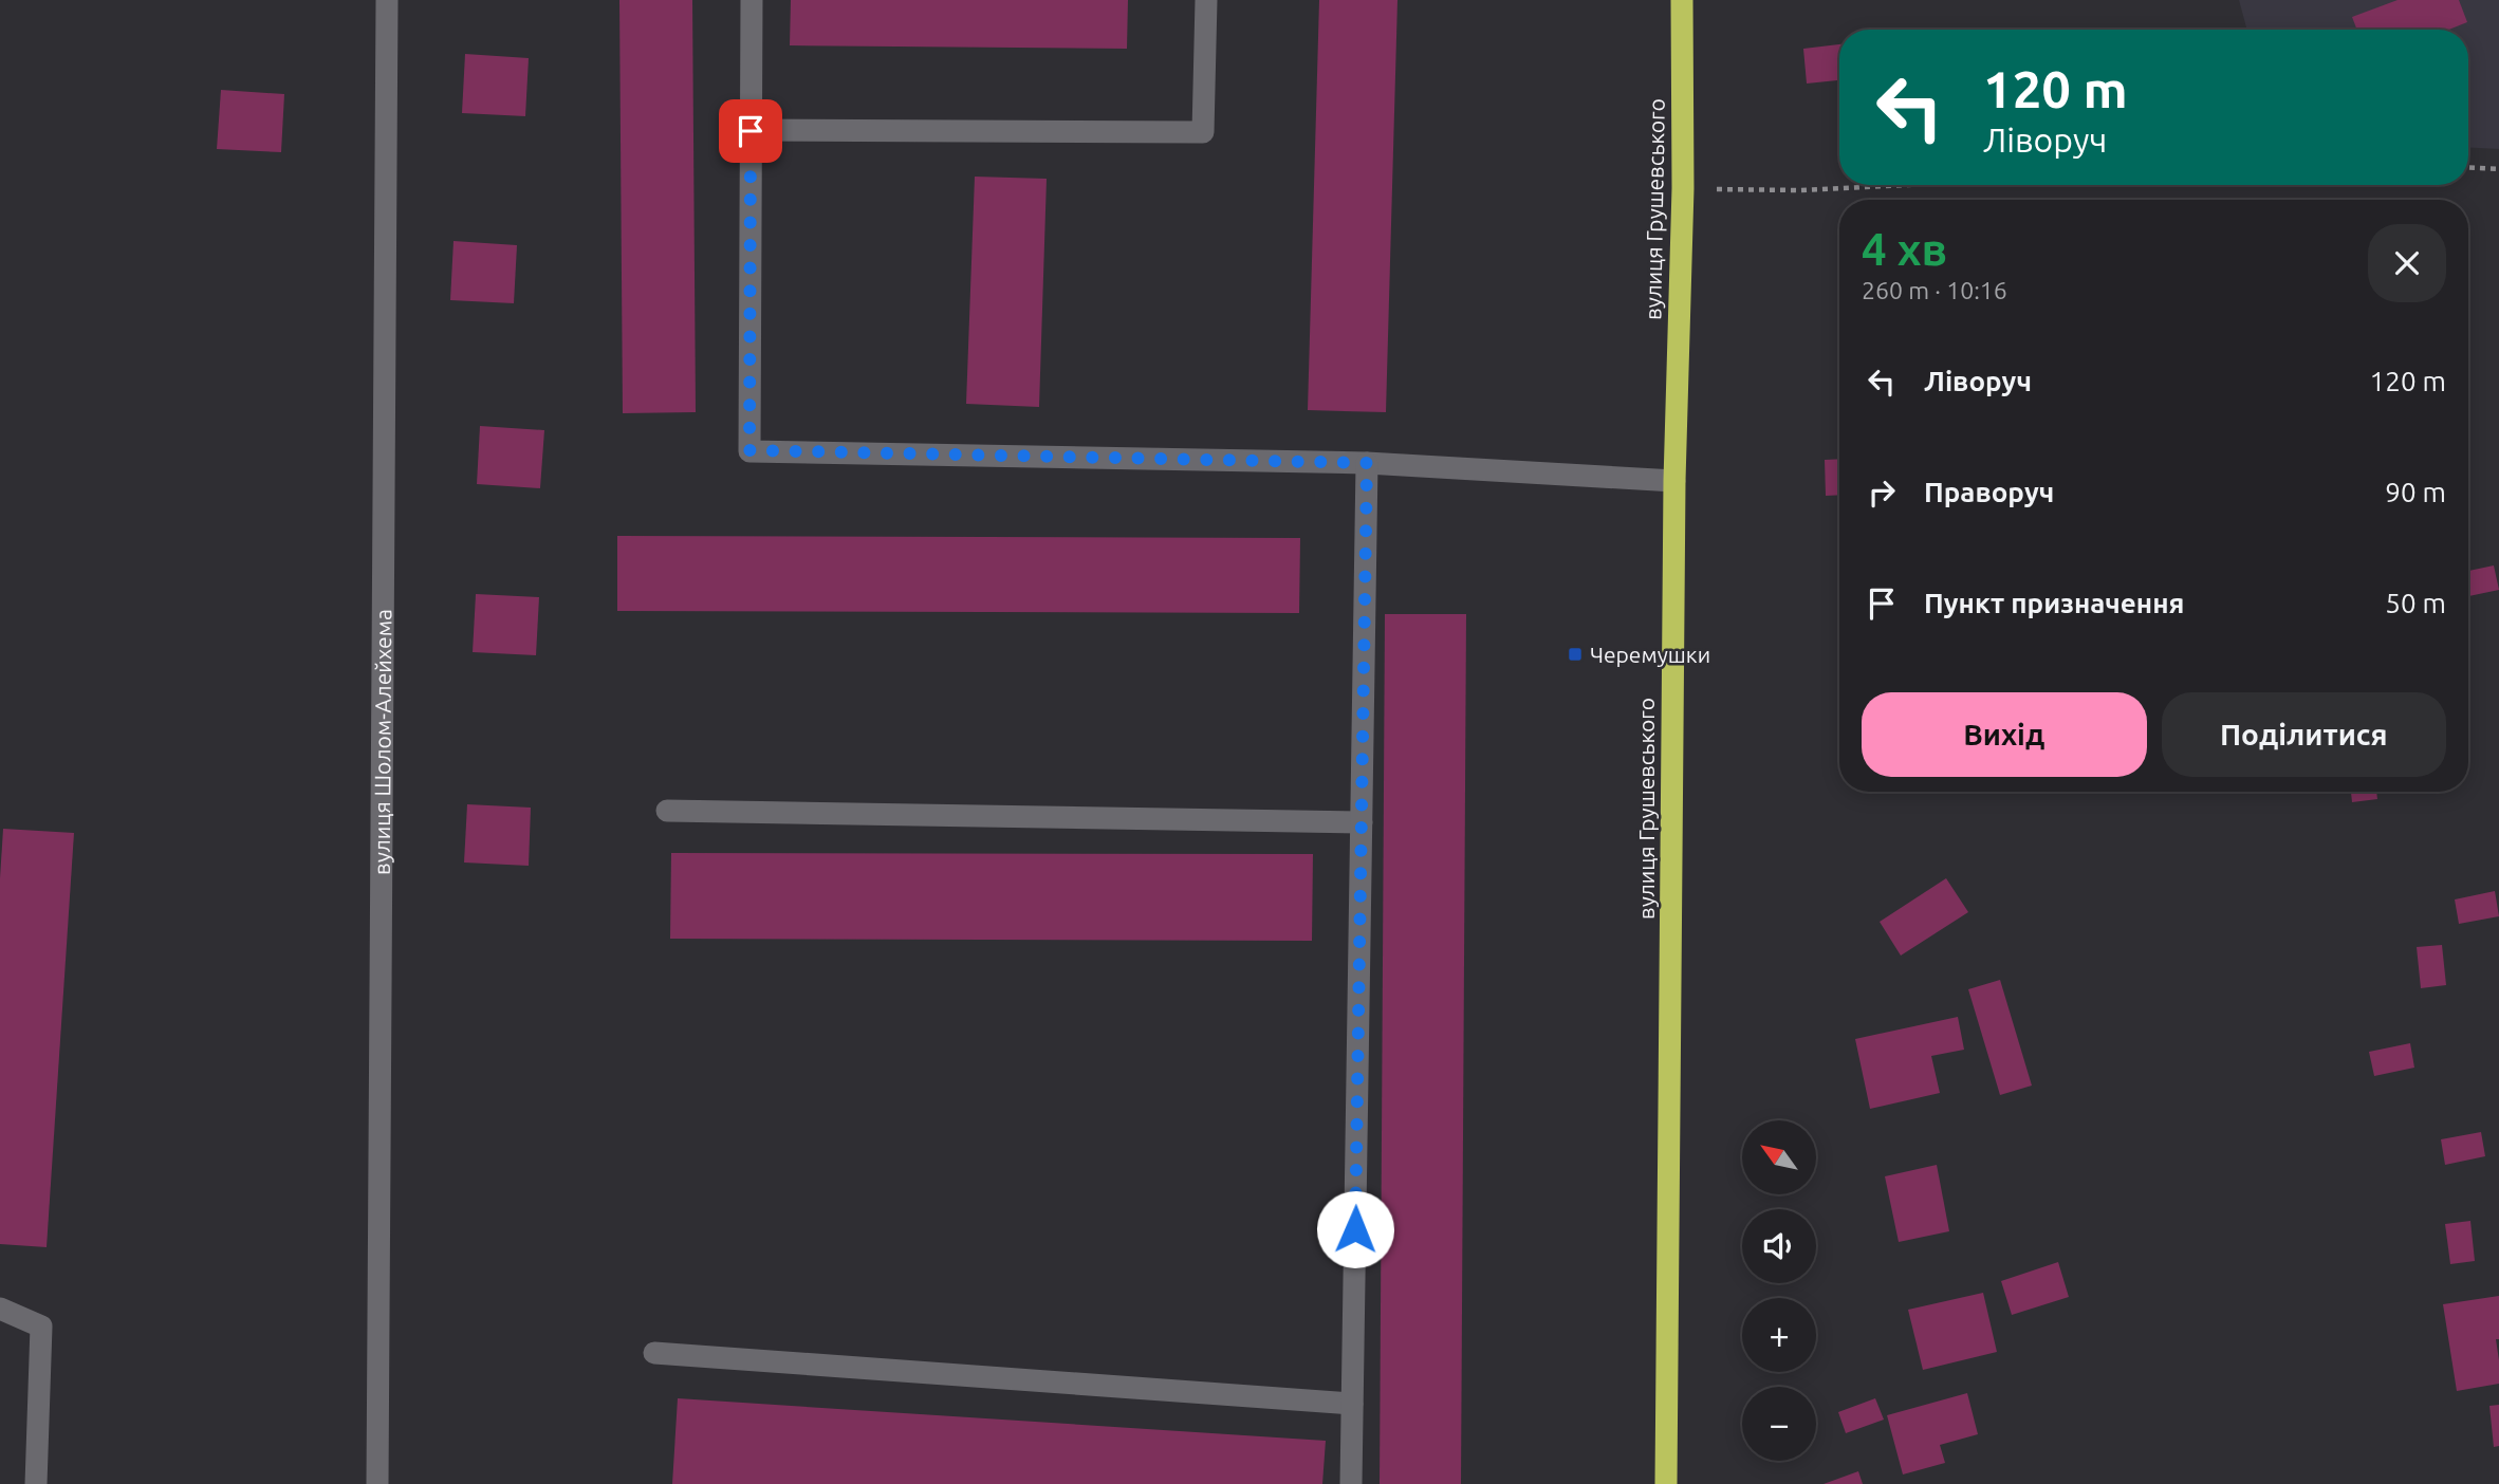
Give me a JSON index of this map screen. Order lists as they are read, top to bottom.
{
  "streets": {
    "highway": ["вулиця Грушевського"],
    "street": ["вулиця Шолом-Алейхема"]
  },
  "places": {
    "transit": ["Черемушки"]
  },
  "north": "top left",
  "page": {
    "turn": ["120 m", "Ліворуч"],
    "heading": ["4 хв", "260 m · 10:16"],
    "list": [
      {
        "name": "Ліворуч",
        "value": "120 m"
      },
      {
        "name": "Праворуч",
        "value": "90 m"
      },
      {
        "name": "Пункт призначення",
        "value": "50 m"
      }
    ],
    "buttons": ["Вихід", "Поділитися"],
    "map_buttons": ["+", "−"]
  }
}
